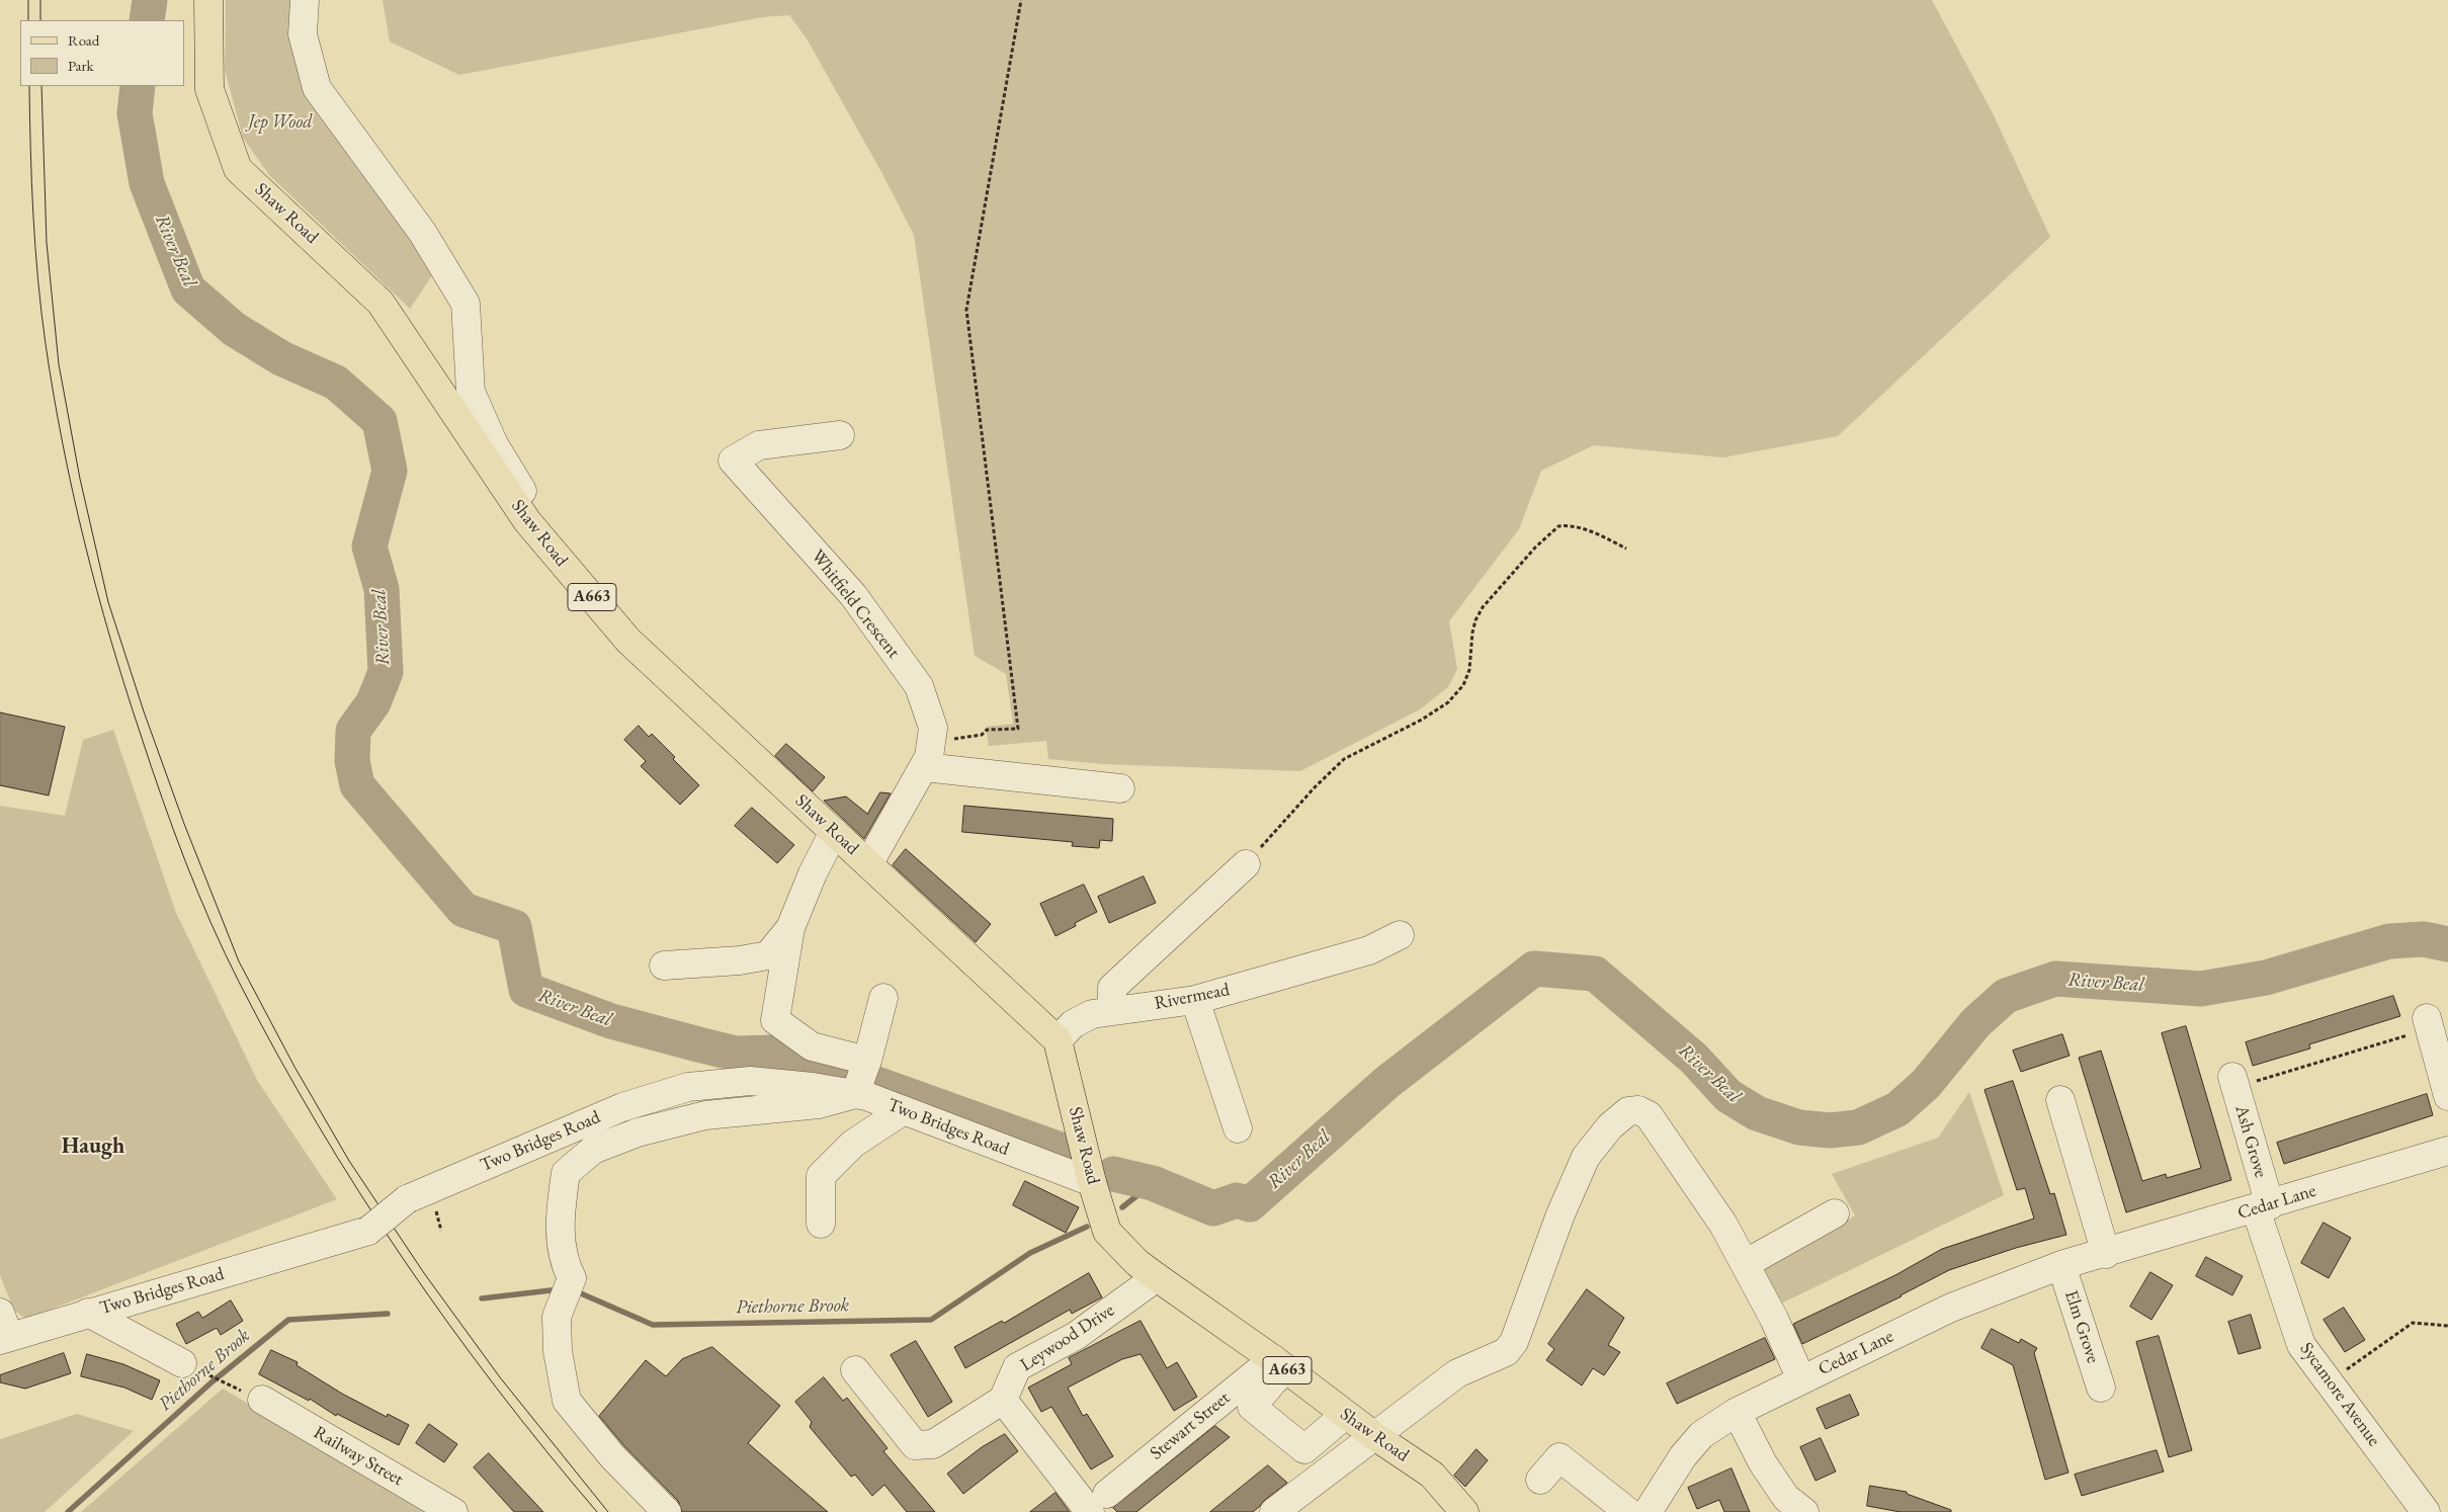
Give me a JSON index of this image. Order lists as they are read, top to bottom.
{
  "streets": {
    "main road": ["Shaw Road", "A663"],
    "street": [
      "Whitfield Crescent",
      "Rivermead",
      "Two Bridges Road",
      "Ash Grove",
      "Cedar Lane",
      "Elm Grove",
      "Leywood Drive",
      "Sycamore Avenue",
      "Stewart Street",
      "Railway Street"
    ]
  },
  "crossings": [
    ["Shaw Road", "Rivermead"],
    ["Shaw Road", "Two Bridges Road"],
    ["Shaw Road", "Leywood Drive"],
    ["Shaw Road", "Stewart Street"],
    ["Ash Grove", "Cedar Lane"],
    ["Ash Grove", "Sycamore Avenue"],
    ["Cedar Lane", "Elm Grove"],
    ["Cedar Lane", "Sycamore Avenue"]
  ],
  "districts": ["Haugh"],
  "water": ["River Beal", "Piethorne Brook"],
  "parks": ["Jep Wood"],
  "legend": ["Road", "Park"]
}
